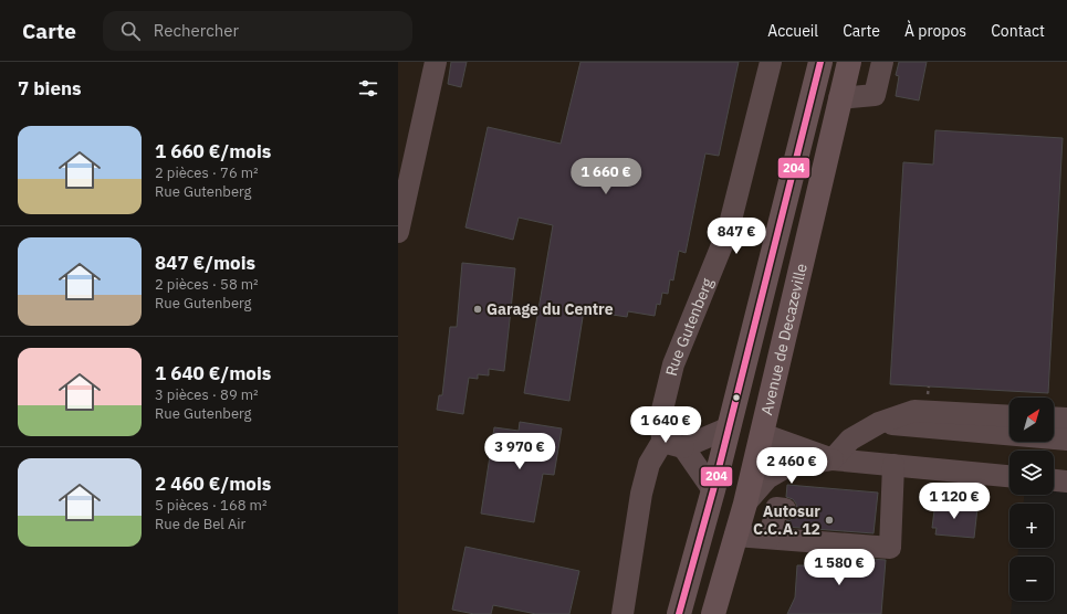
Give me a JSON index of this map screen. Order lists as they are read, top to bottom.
{
  "streets": {
    "main road": ["Avenue de Decazeville"],
    "street": ["Rue Gutenberg"]
  },
  "places": ["Garage du Centre", "Autosur C.C.A. 12"],
  "lines": ["transit line 204"],
  "north": "top right",
  "page": {
    "header": "Carte",
    "search": "Rechercher",
    "nav": [
      "Accueil",
      "Carte",
      "À propos",
      "Contact"
    ],
    "heading": "7 biens",
    "list": [
      {
        "name": "1 660 €/mois",
        "note": "2 pièces · 76 m² · Rue Gutenberg"
      },
      {
        "name": "847 €/mois",
        "note": "2 pièces · 58 m² · Rue Gutenberg"
      },
      {
        "name": "1 640 €/mois",
        "note": "3 pièces · 89 m² · Rue Gutenberg"
      },
      {
        "name": "2 460 €/mois",
        "note": "5 pièces · 168 m² · Rue de Bel Air"
      }
    ],
    "price": [
      "1 660 €",
      "847 €",
      "1 640 €",
      "3 970 €",
      "2 460 €",
      "1 120 €",
      "1 580 €"
    ],
    "map_buttons": ["+", "−"]
  }
}
